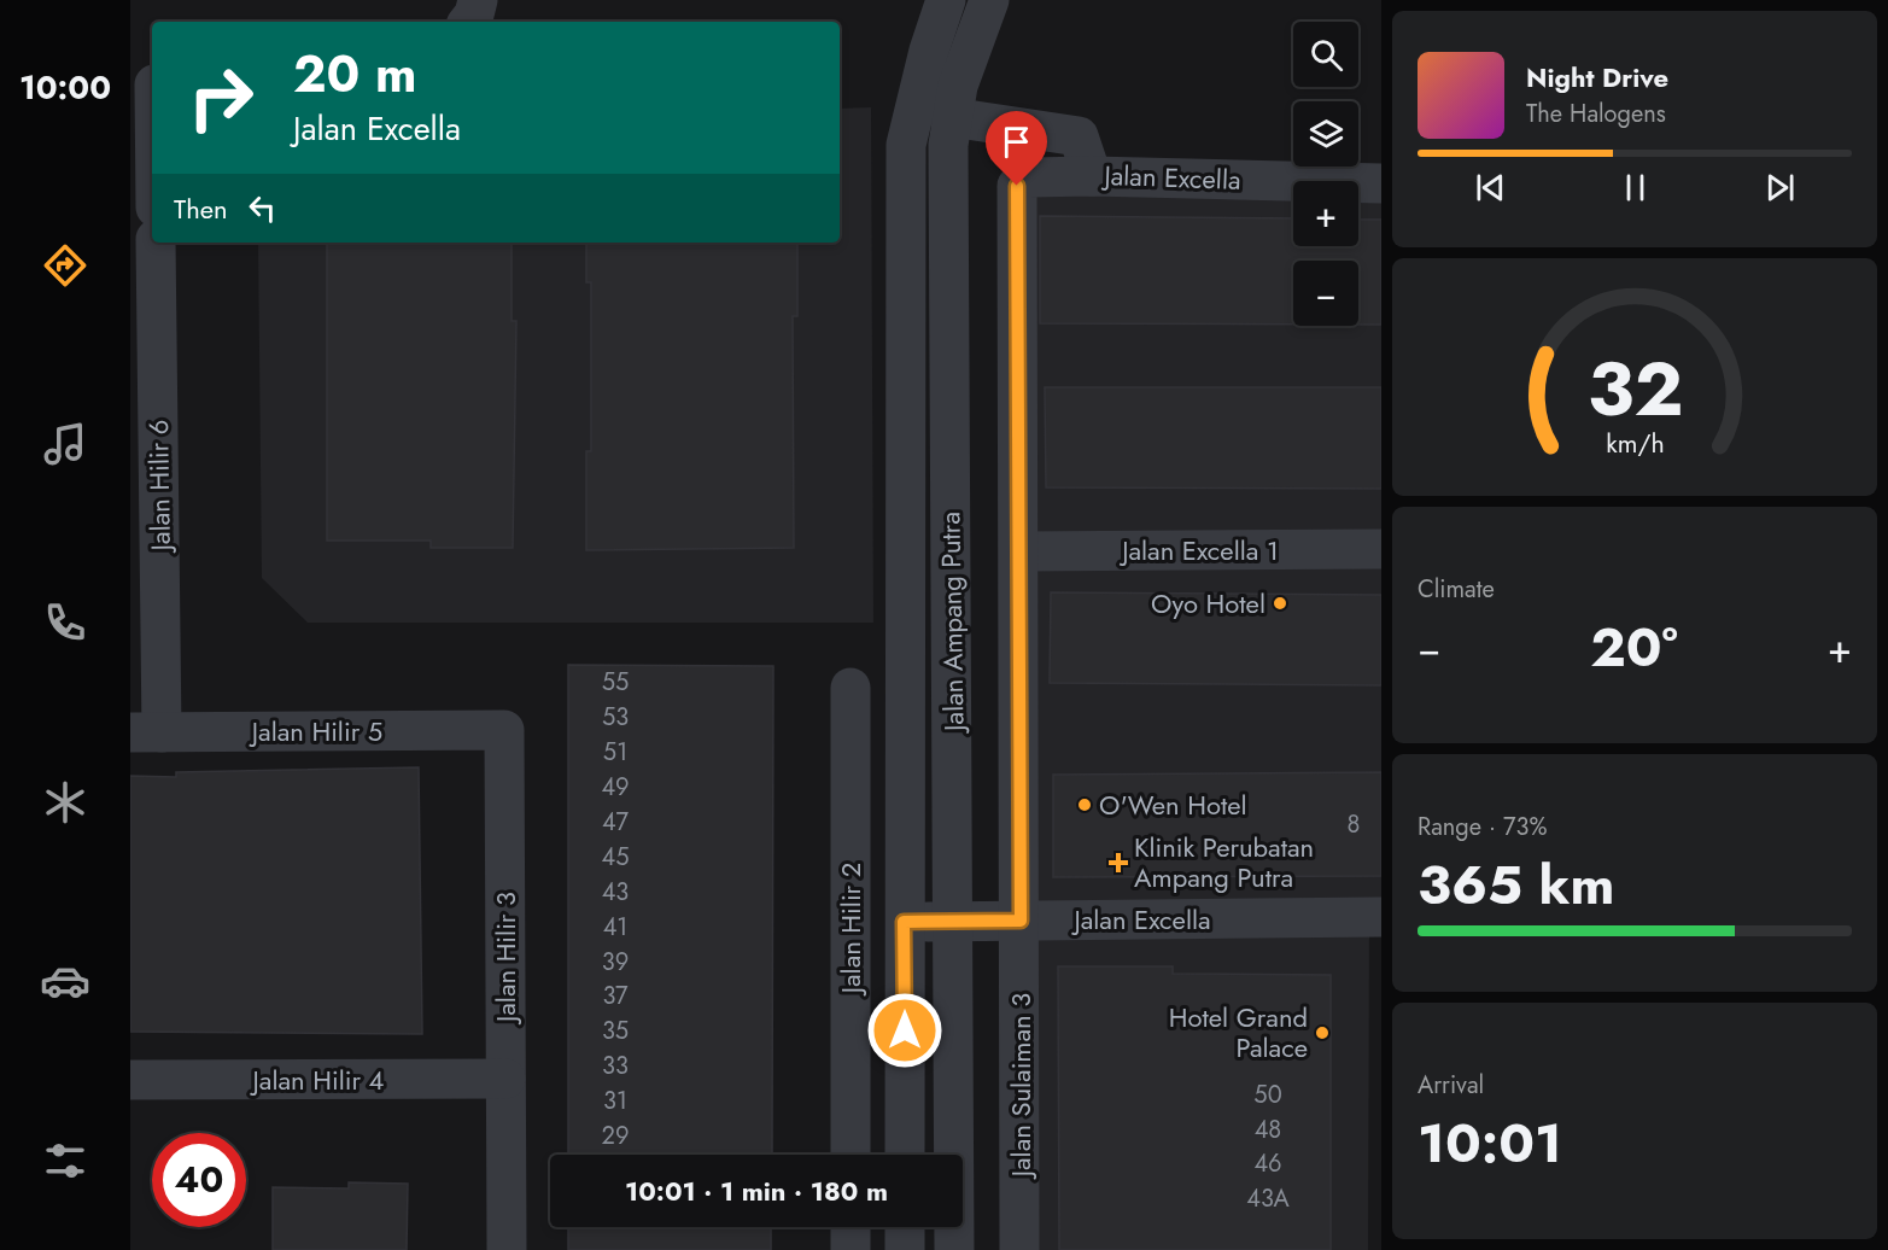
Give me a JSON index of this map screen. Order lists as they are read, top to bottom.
{
  "streets": {
    "street": [
      "Jalan Excella",
      "Jalan Hilir 6",
      "Jalan Excella 1",
      "Jalan Ampang Putra",
      "Jalan Hilir 5",
      "Jalan Hilir 2",
      "Jalan Hilir 3",
      "Jalan Hilir 4",
      "Jalan Sulaiman 3"
    ]
  },
  "crossings": [
    ["Jalan Excella", "Jalan Ampang Putra"],
    ["Jalan Excella", "Jalan Sulaiman 3"],
    ["Jalan Hilir 6", "Jalan Hilir 5"],
    ["Jalan Excella 1", "Jalan Sulaiman 3"],
    ["Jalan Hilir 5", "Jalan Hilir 3"],
    ["Jalan Hilir 3", "Jalan Hilir 4"]
  ],
  "places": {
    "other": ["Oyo Hotel", "O'Wen Hotel", "Hotel Grand Palace"],
    "health": ["Klinik Perubatan Ampang Putra"]
  },
  "house_numbers": [
    "55",
    "53",
    "51",
    "49",
    "47",
    "8",
    "45",
    "43",
    "41",
    "39",
    "37",
    "35",
    "33",
    "50",
    "31",
    "48",
    "29",
    "46",
    "43A"
  ],
  "page": {
    "tabs": "10:00",
    "map_buttons": ["+", "−"],
    "turn": ["20 m", "Jalan Excella"],
    "song": ["Night Drive", "The Halogens"],
    "then": "Then",
    "tile": [
      "Climate",
      ["Range · 73%", "365 km"],
      ["Arrival", "10:01"]
    ],
    "heat": ["−", "20°", "+"],
    "limit": "40",
    "trip": "10:01 · 1 min · 180 m",
    "gauge": ["32", "km/h"]
  }
}
